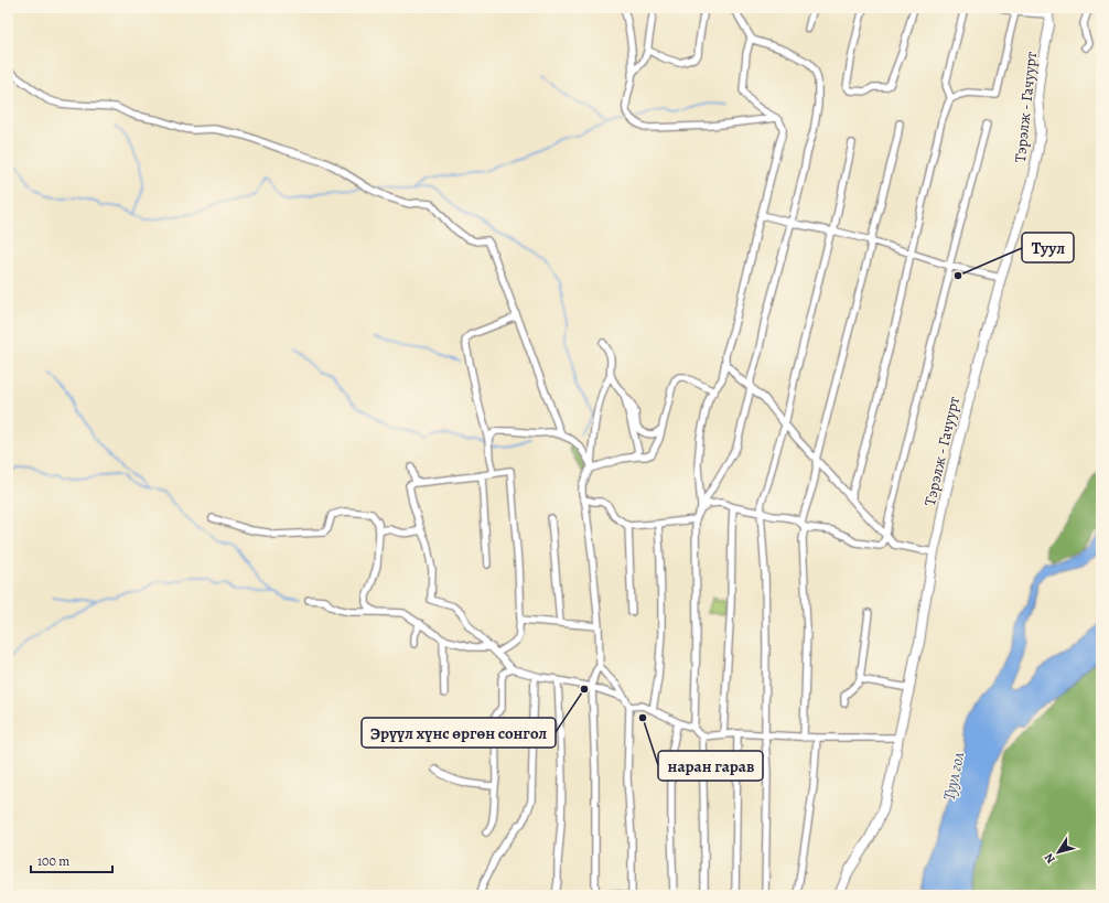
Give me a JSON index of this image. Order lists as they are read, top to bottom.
{
  "streets": {
    "main road": ["Тэрэлж - Гачуурт"]
  },
  "water": ["Туул гол"],
  "places": ["Туул", "Эрүүл хүнс өргөн сонгол", "наран гарав"],
  "scale_bar": "100 m",
  "north": "bottom left"
}
